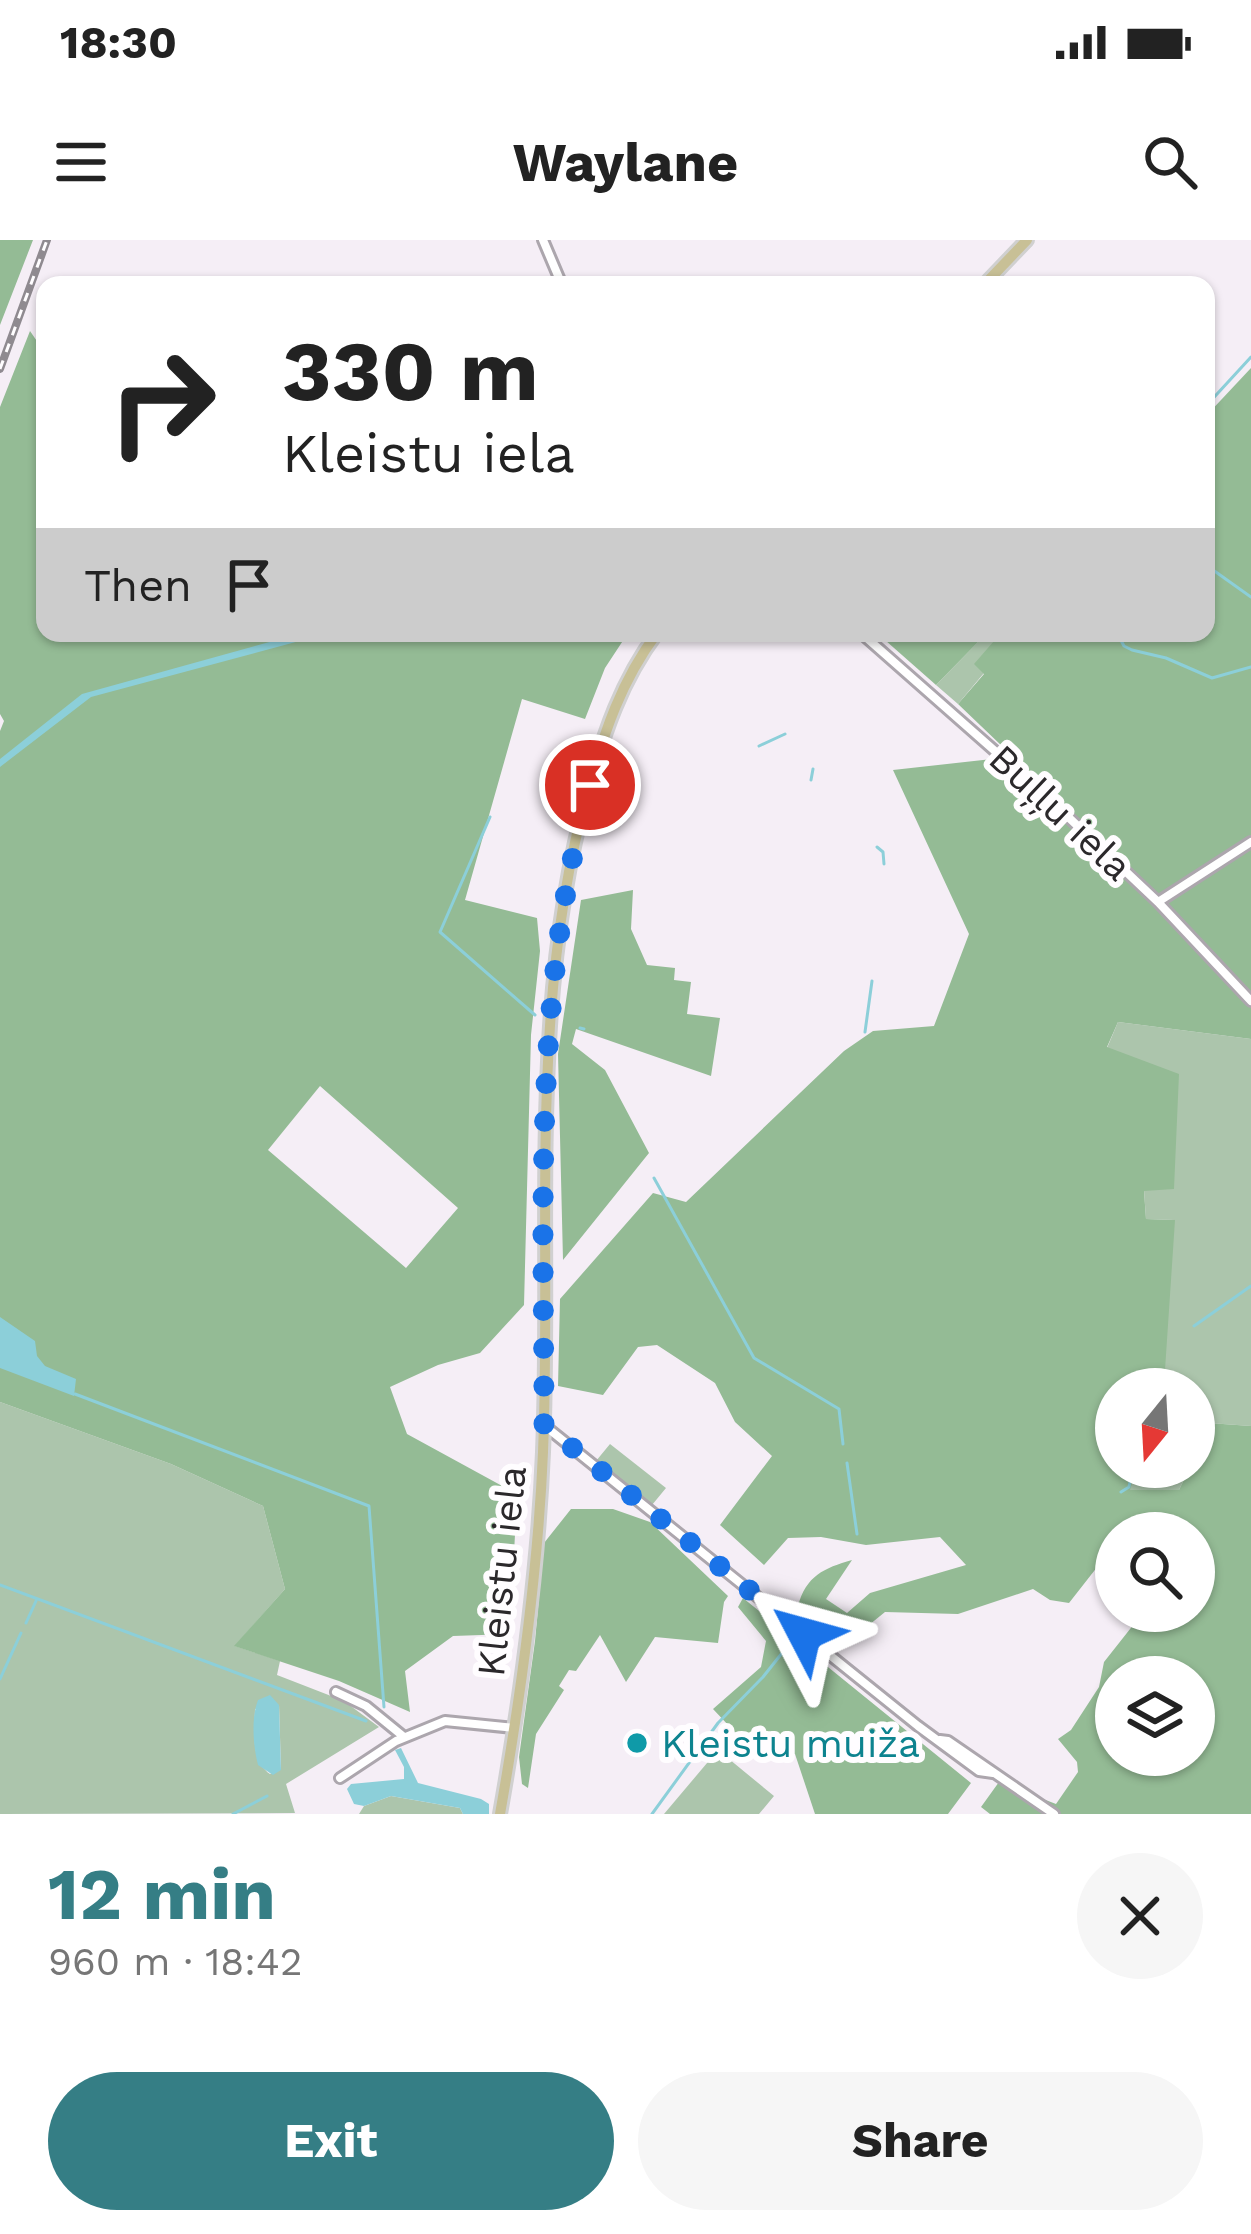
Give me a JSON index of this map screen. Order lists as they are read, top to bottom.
{
  "streets": {
    "main road": ["Kleistu iela"],
    "street": ["Buļļu iela"]
  },
  "places": ["Kleistu muiža"],
  "north": "bottom",
  "page": {
    "status": "18:30",
    "header": "Waylane",
    "turn": ["330 m", "Kleistu iela"],
    "then": "Then",
    "heading": ["12 min", "960 m · 18:42"],
    "buttons": ["Exit", "Share"]
  }
}
